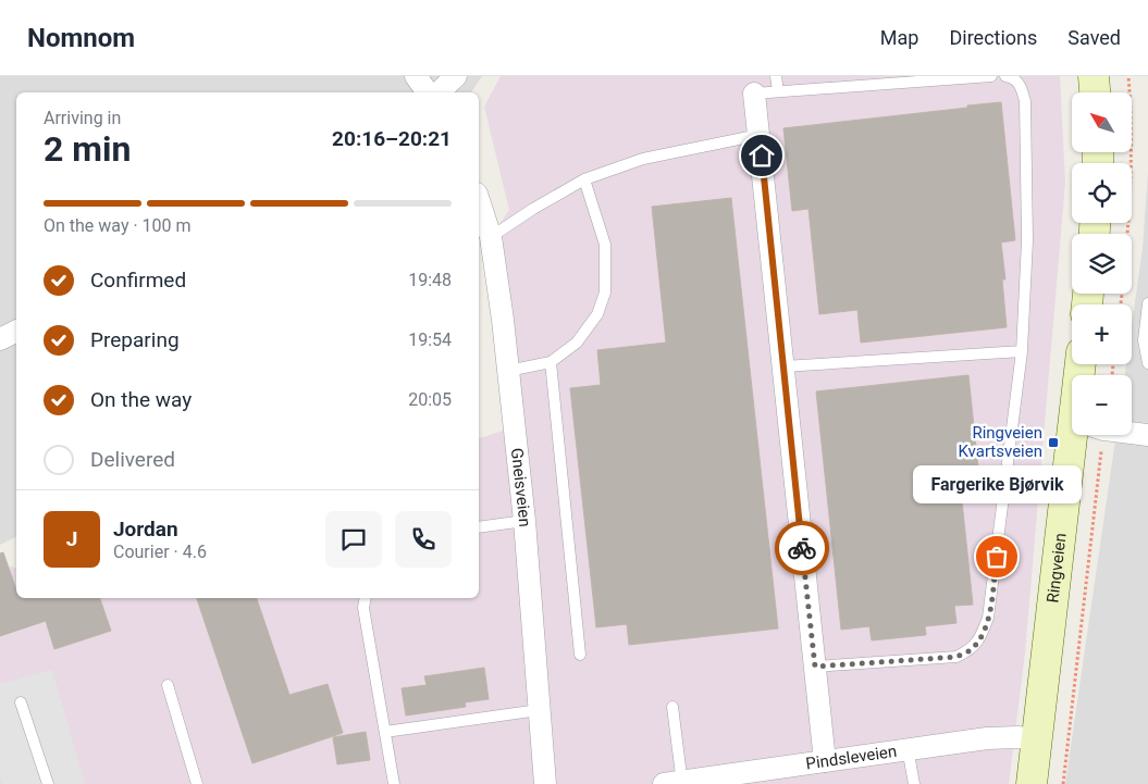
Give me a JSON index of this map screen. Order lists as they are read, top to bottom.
{
  "streets": {
    "main road": ["Ringveien"],
    "street": ["Gneisveien", "Pindsleveien"]
  },
  "crossings": [
    ["Ringveien", "Pindsleveien"]
  ],
  "places": {
    "transit": ["Ringveien Kvartsveien"],
    "other": ["Fargerike Bjørvik"]
  },
  "north": "top left",
  "page": {
    "header": "Nomnom",
    "nav": ["Map", "Directions", "Saved"],
    "map_buttons": ["+", "−"],
    "heading": ["2 min", "Arriving in", "20:16–20:21"],
    "panel": ["Jordan", "Courier · 4.6"],
    "bar": "On the way · 100 m",
    "list": [
      ["Confirmed", "19:48"],
      ["Preparing", "19:54"],
      ["On the way", "20:05"],
      "Delivered"
    ],
    "bubble": "Fargerike Bjørvik",
    "round": "J"
  }
}
